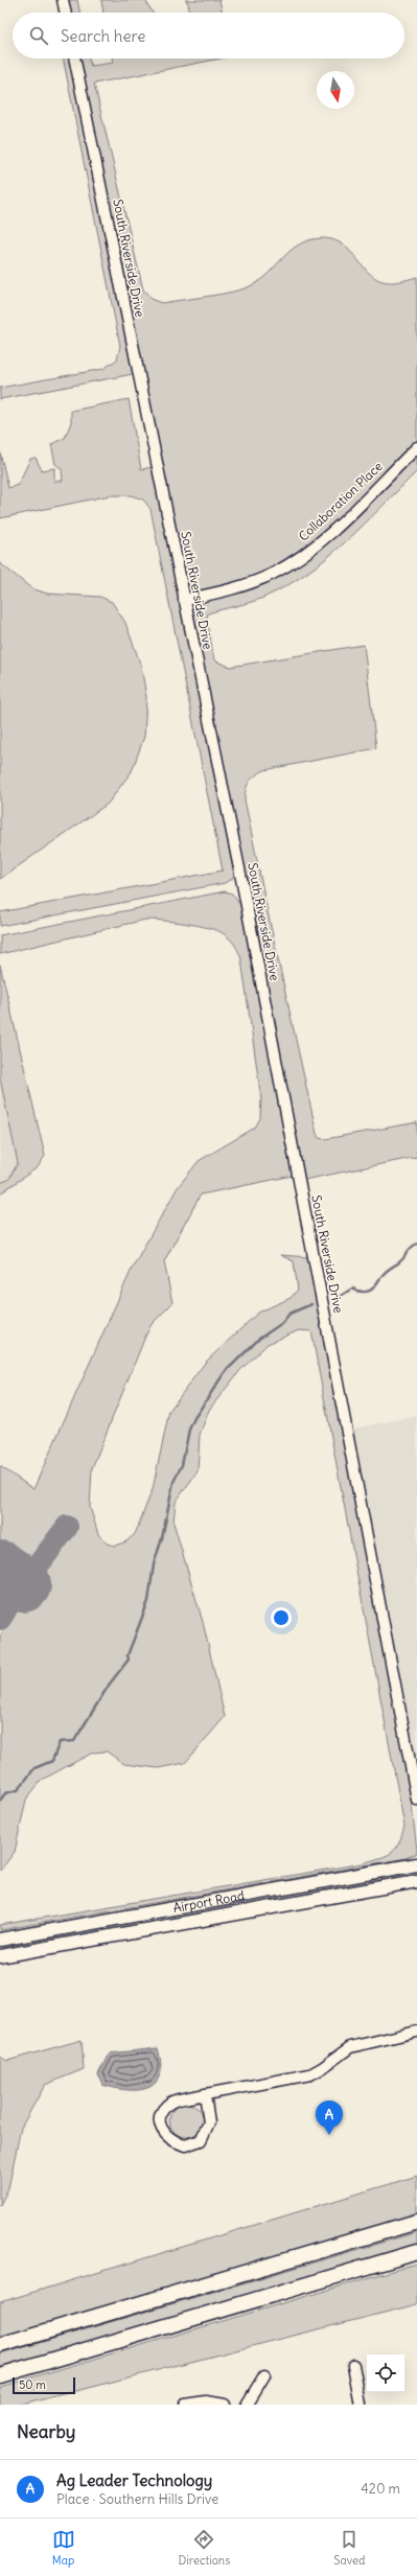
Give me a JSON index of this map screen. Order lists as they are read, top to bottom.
{
  "streets": {
    "main road": ["Airport Road"],
    "street": ["South Riverside Drive", "Collaboration Place"]
  },
  "crossings": [
    ["South Riverside Drive", "Collaboration Place"]
  ],
  "scale_bar": "50 m",
  "north": "bottom",
  "page": {
    "search": "Search here",
    "pins": "A",
    "scale": "50 m",
    "heading": "Nearby",
    "list": [
      {
        "mark": "A",
        "name": "Ag Leader Technology",
        "note": "Place · Southern Hills Drive",
        "value": "420 m"
      }
    ],
    "nav": ["Map", "Directions", "Saved"]
  }
}
